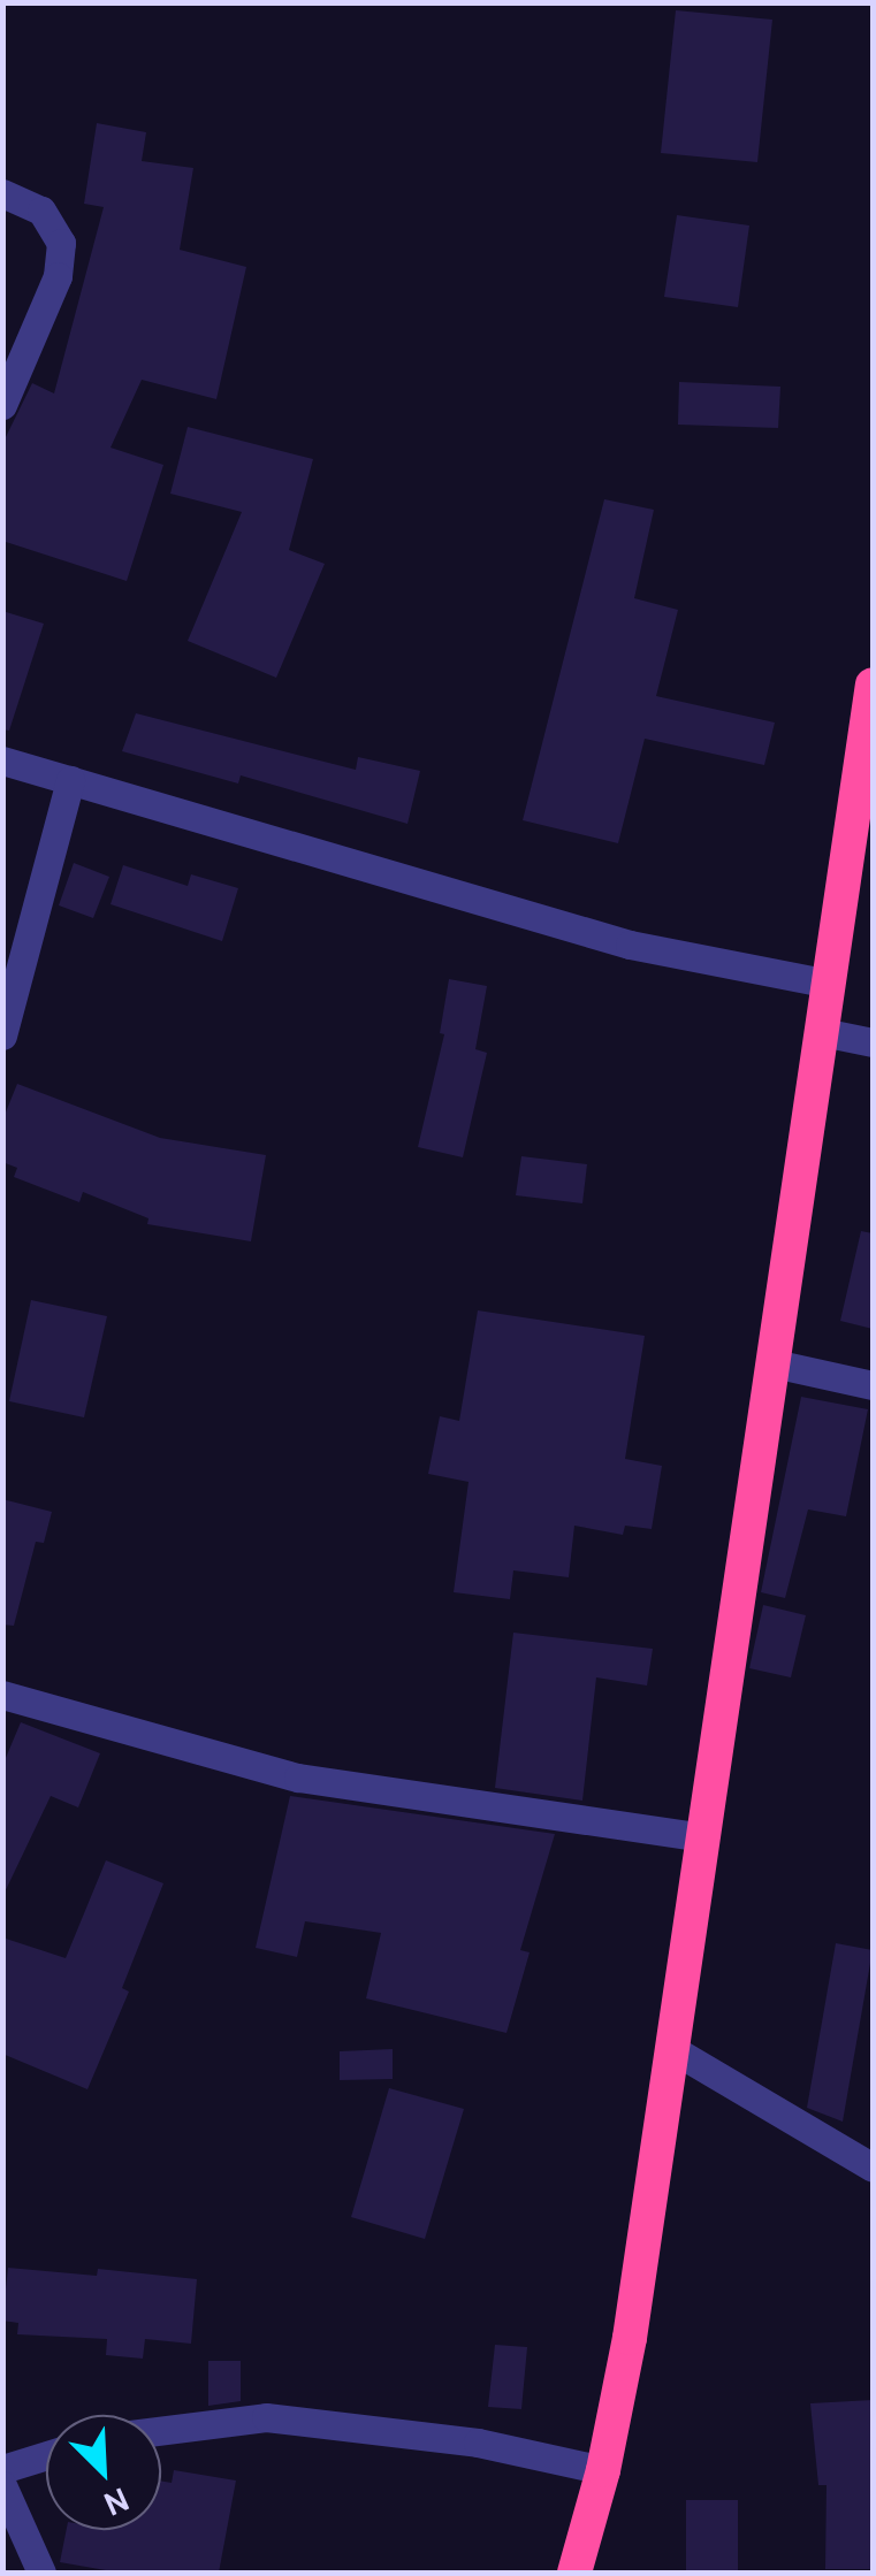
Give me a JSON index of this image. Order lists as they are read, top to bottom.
{
  "north": "bottom right"
}
